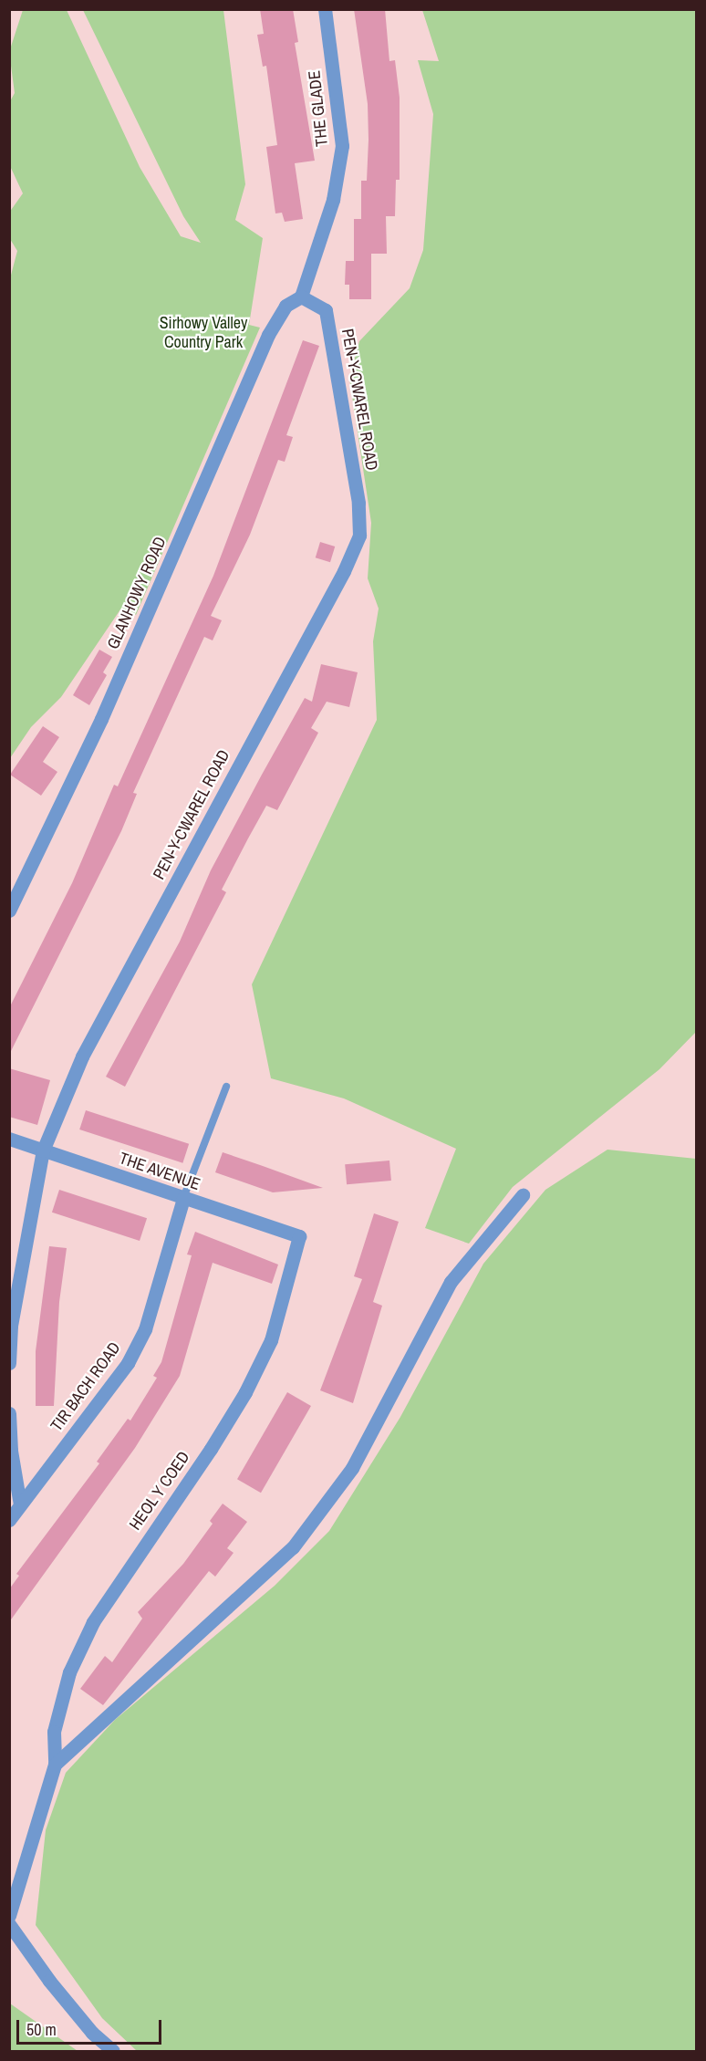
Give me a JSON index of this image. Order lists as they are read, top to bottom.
{
  "streets": {
    "street": [
      "THE GLADE",
      "PEN-Y-CWAREL ROAD",
      "GLANHOWY ROAD",
      "THE AVENUE",
      "TIR BACH ROAD",
      "HEOL Y COED"
    ]
  },
  "crossings": [
    ["THE GLADE", "PEN-Y-CWAREL ROAD"],
    ["THE GLADE", "GLANHOWY ROAD"],
    ["PEN-Y-CWAREL ROAD", "GLANHOWY ROAD"],
    ["PEN-Y-CWAREL ROAD", "THE AVENUE"],
    ["THE AVENUE", "TIR BACH ROAD"],
    ["THE AVENUE", "HEOL Y COED"]
  ],
  "parks": ["Sirhowy Valley Country Park"],
  "scale_bar": "50 m"
}
